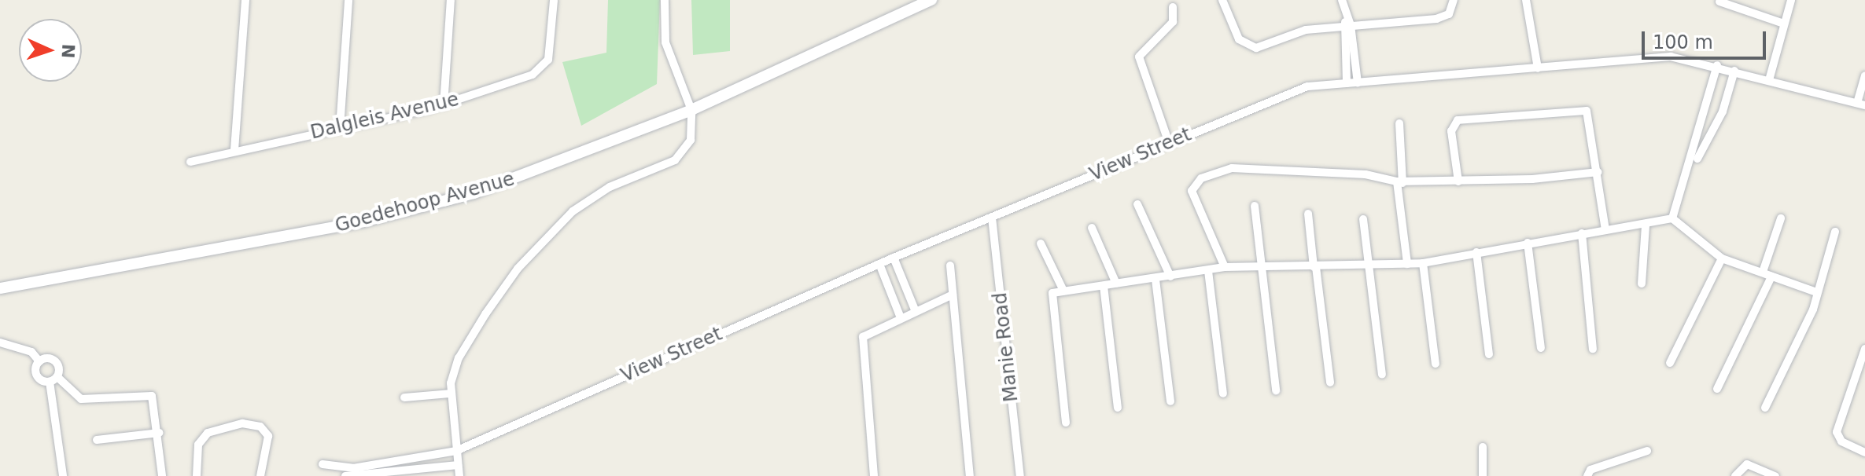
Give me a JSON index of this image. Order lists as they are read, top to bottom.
{
  "streets": {
    "main road": ["Goedehoop Avenue"],
    "street": ["Dalgleis Avenue", "View Street", "Manie Road"]
  },
  "crossings": [
    ["View Street", "Manie Road"]
  ],
  "scale_bar": "100 m",
  "north": "right"
}
